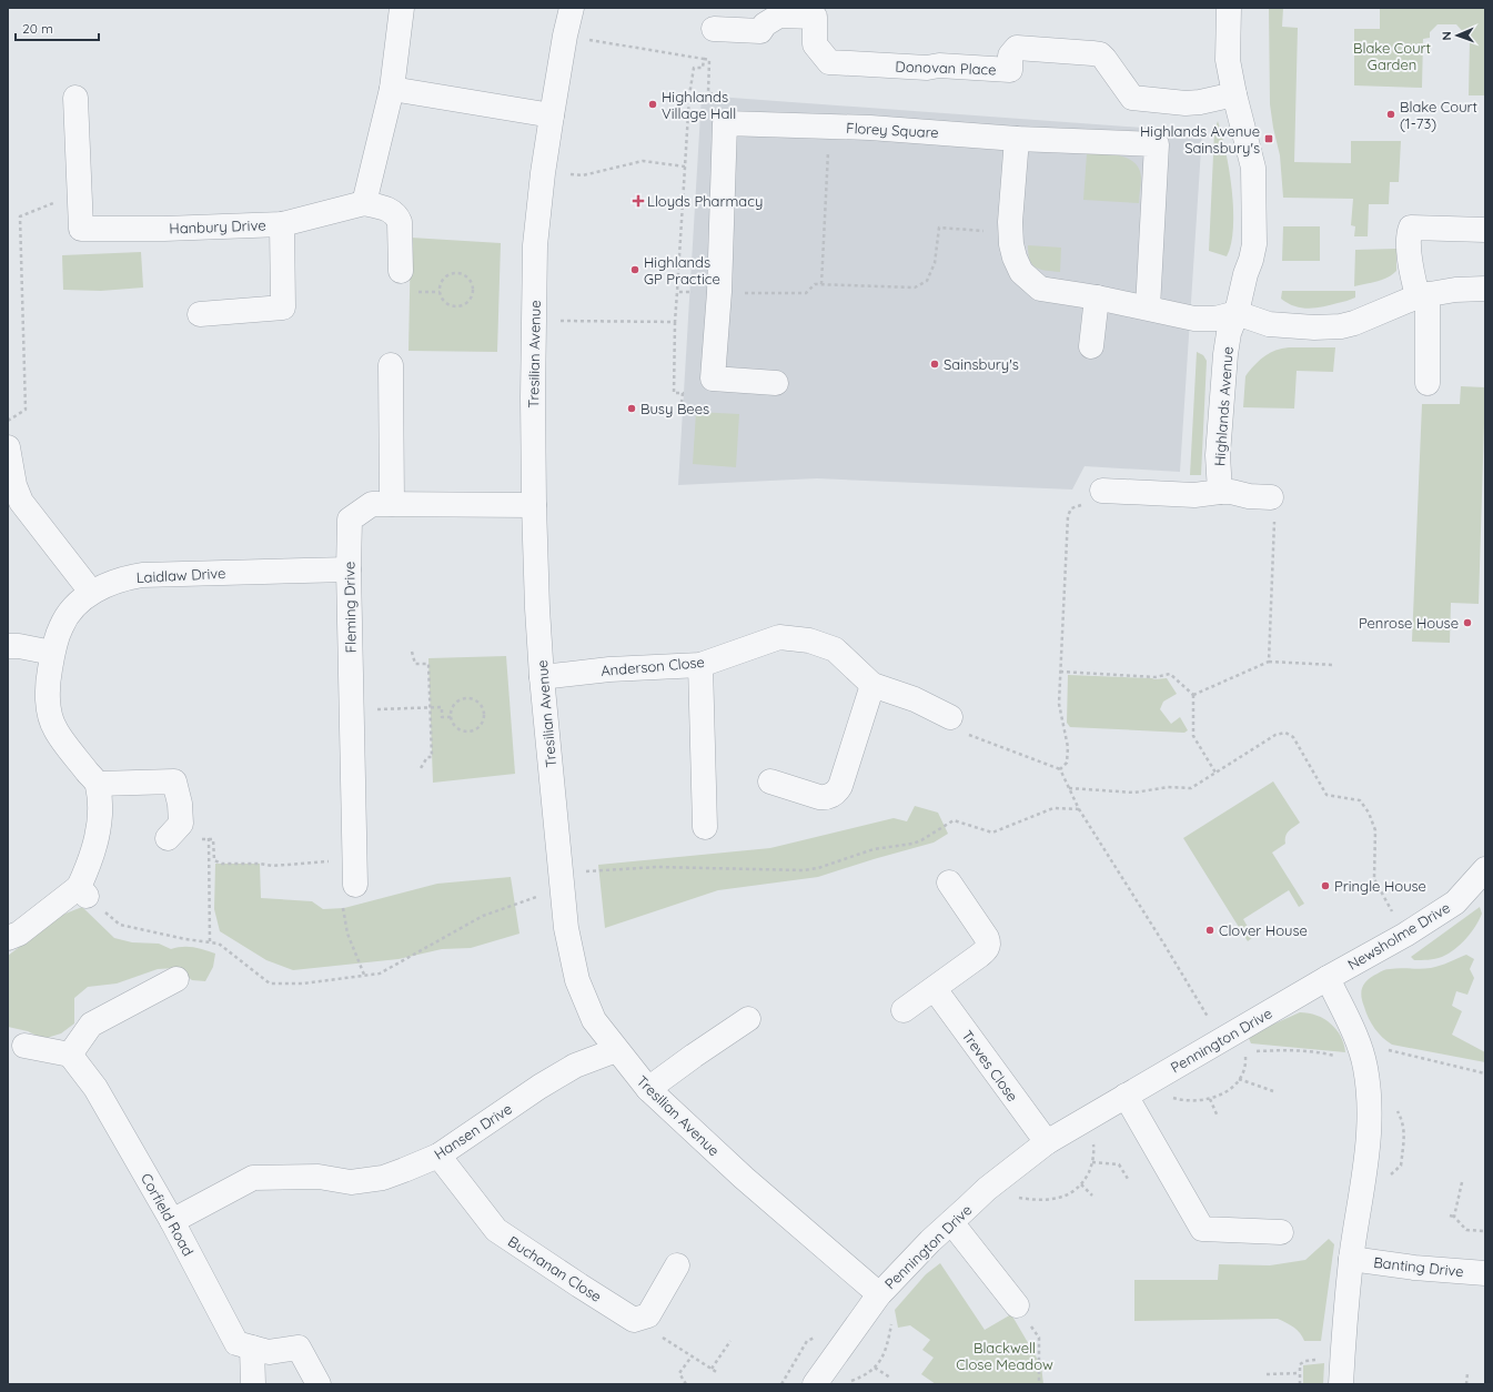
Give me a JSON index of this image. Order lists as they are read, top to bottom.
{
  "streets": {
    "street": [
      "Donovan Place",
      "Florey Square",
      "Hanbury Drive",
      "Tresilian Avenue",
      "Highlands Avenue",
      "Laidlaw Drive",
      "Fleming Drive",
      "Anderson Close",
      "Newsholme Drive",
      "Pennington Drive",
      "Treves Close",
      "Hansen Drive",
      "Corfield Road",
      "Banting Drive",
      "Buchanan Close"
    ]
  },
  "crossings": [
    ["Donovan Place", "Highlands Avenue"],
    ["Tresilian Avenue", "Fleming Drive"],
    ["Tresilian Avenue", "Anderson Close"],
    ["Tresilian Avenue", "Pennington Drive"],
    ["Tresilian Avenue", "Hansen Drive"],
    ["Laidlaw Drive", "Fleming Drive"],
    ["Newsholme Drive", "Pennington Drive"],
    ["Pennington Drive", "Treves Close"],
    ["Hansen Drive", "Corfield Road"],
    ["Hansen Drive", "Buchanan Close"]
  ],
  "parks": ["Blake Court Garden", "Blackwell Close Meadow"],
  "places": {
    "other": [
      "Highlands Village Hall",
      "Blake Court (1-73)",
      "Highlands GP Practice",
      "Sainsbury's",
      "Busy Bees",
      "Penrose House",
      "Pringle House",
      "Clover House"
    ],
    "transit": ["Highlands Avenue Sainsbury's"],
    "health": ["Lloyds Pharmacy"]
  },
  "scale_bar": "20 m",
  "north": "left"
}
